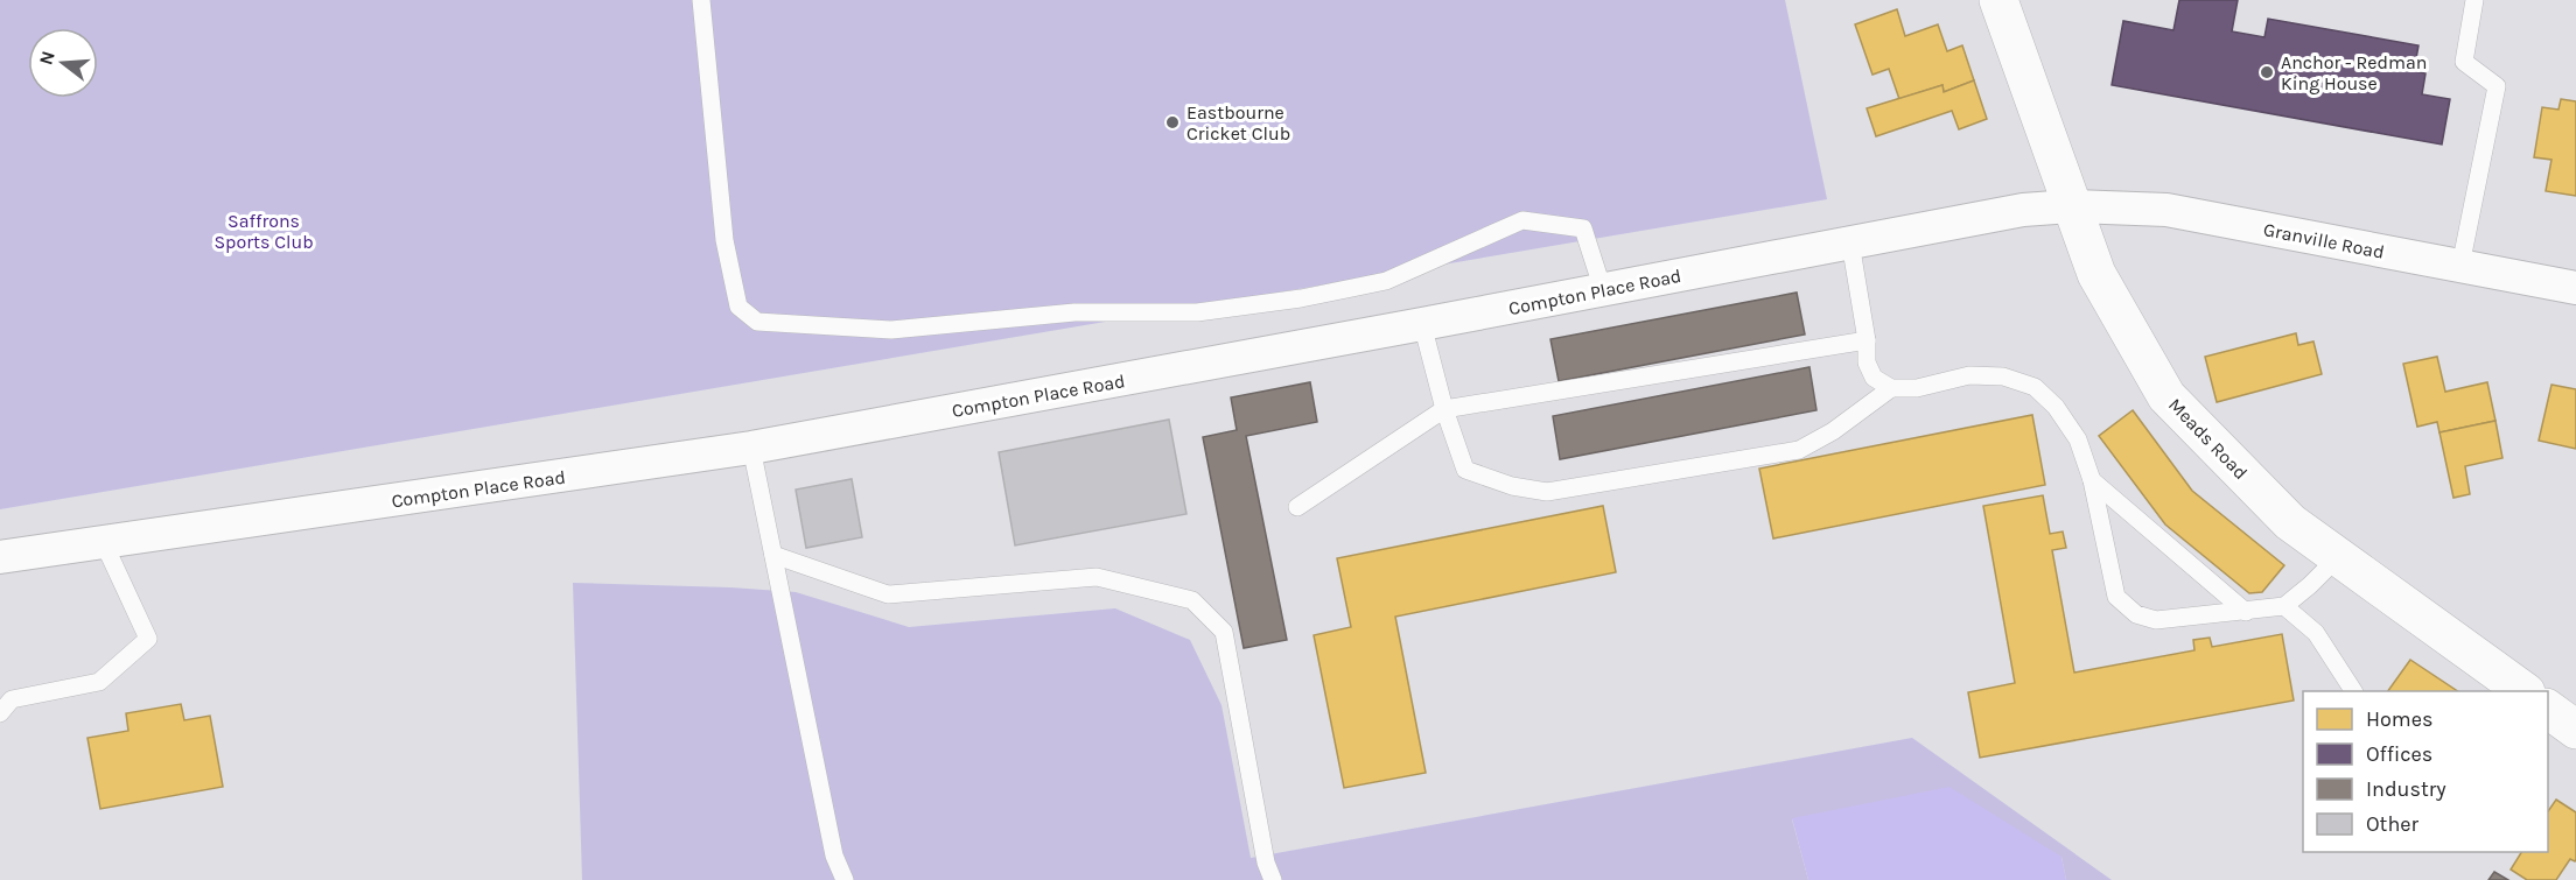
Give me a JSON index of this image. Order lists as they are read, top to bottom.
{
  "streets": {
    "street": ["Granville Road", "Compton Place Road", "Meads Road"]
  },
  "crossings": [
    ["Granville Road", "Compton Place Road"],
    ["Granville Road", "Meads Road"],
    ["Compton Place Road", "Meads Road"]
  ],
  "parks": ["Saffrons Sports Club"],
  "places": ["Anchor - Redman King House", "Eastbourne Cricket Club"],
  "legend": [
    "Homes",
    "Offices",
    "Industry",
    "Other"
  ],
  "north": "left"
}
